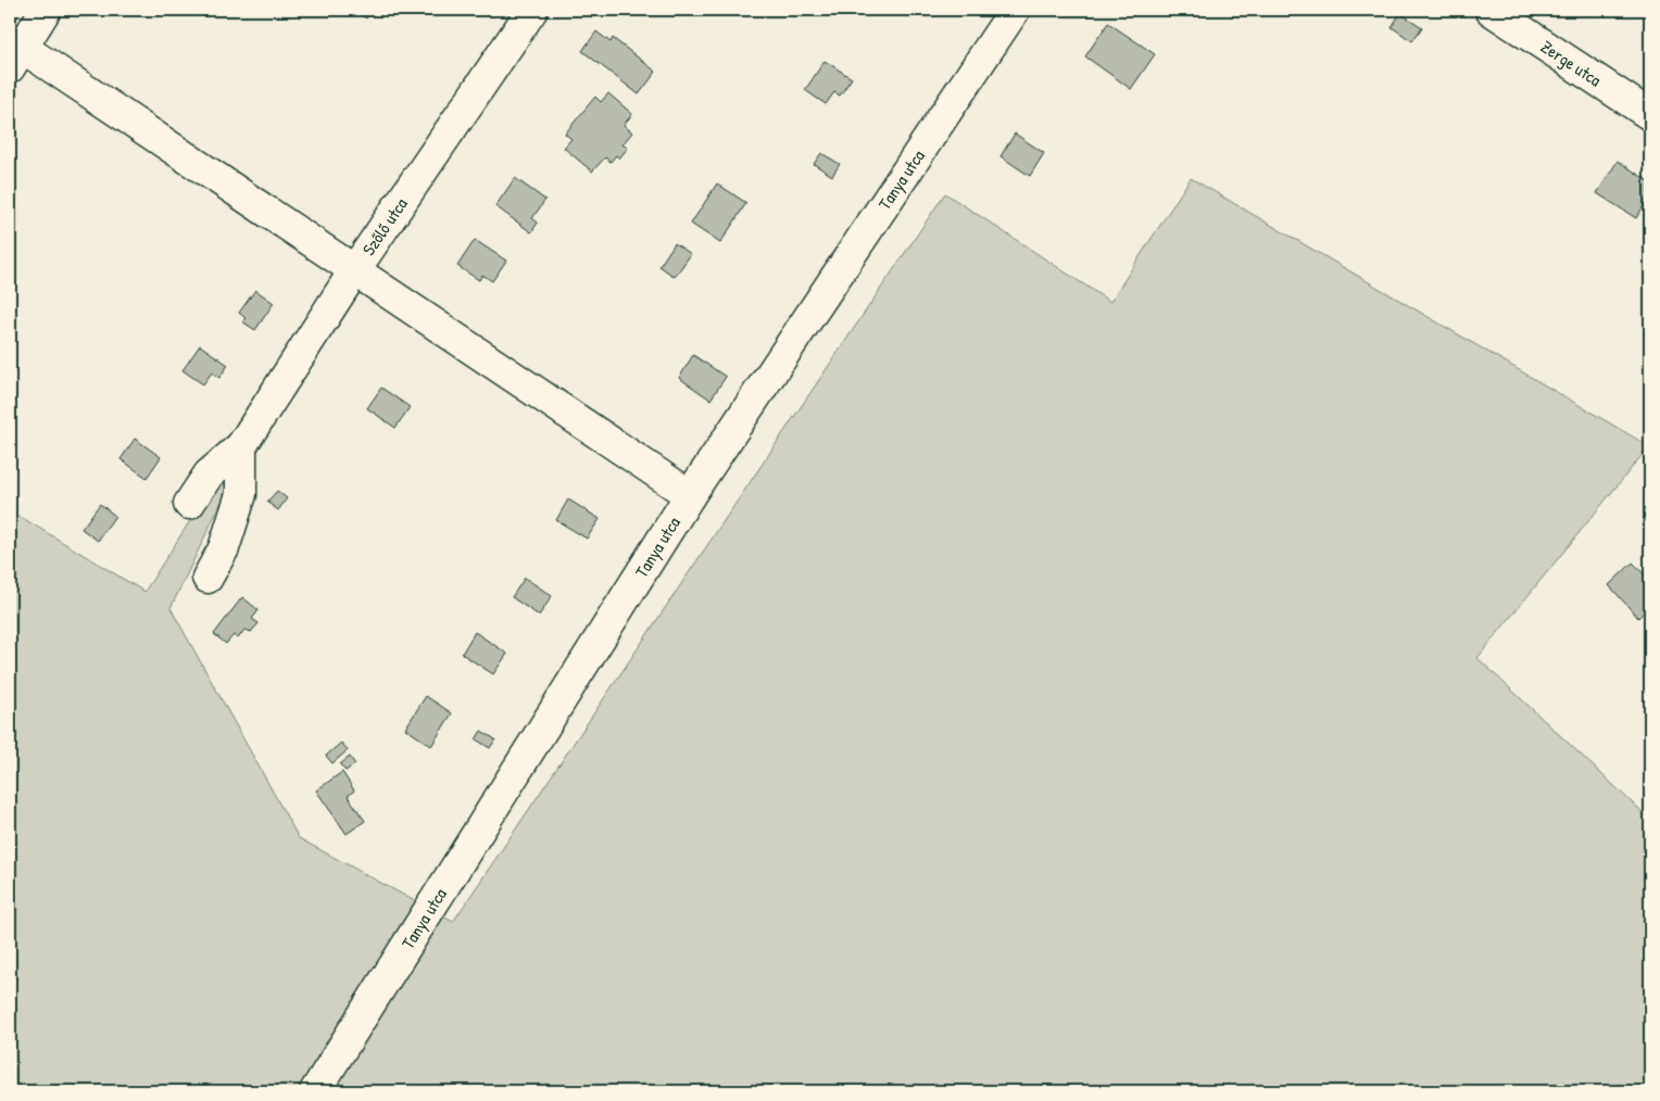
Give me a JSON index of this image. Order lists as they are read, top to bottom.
{
  "streets": {
    "street": ["Zerge utca", "Tanya utca", "Szőlő utca"]
  }
}
